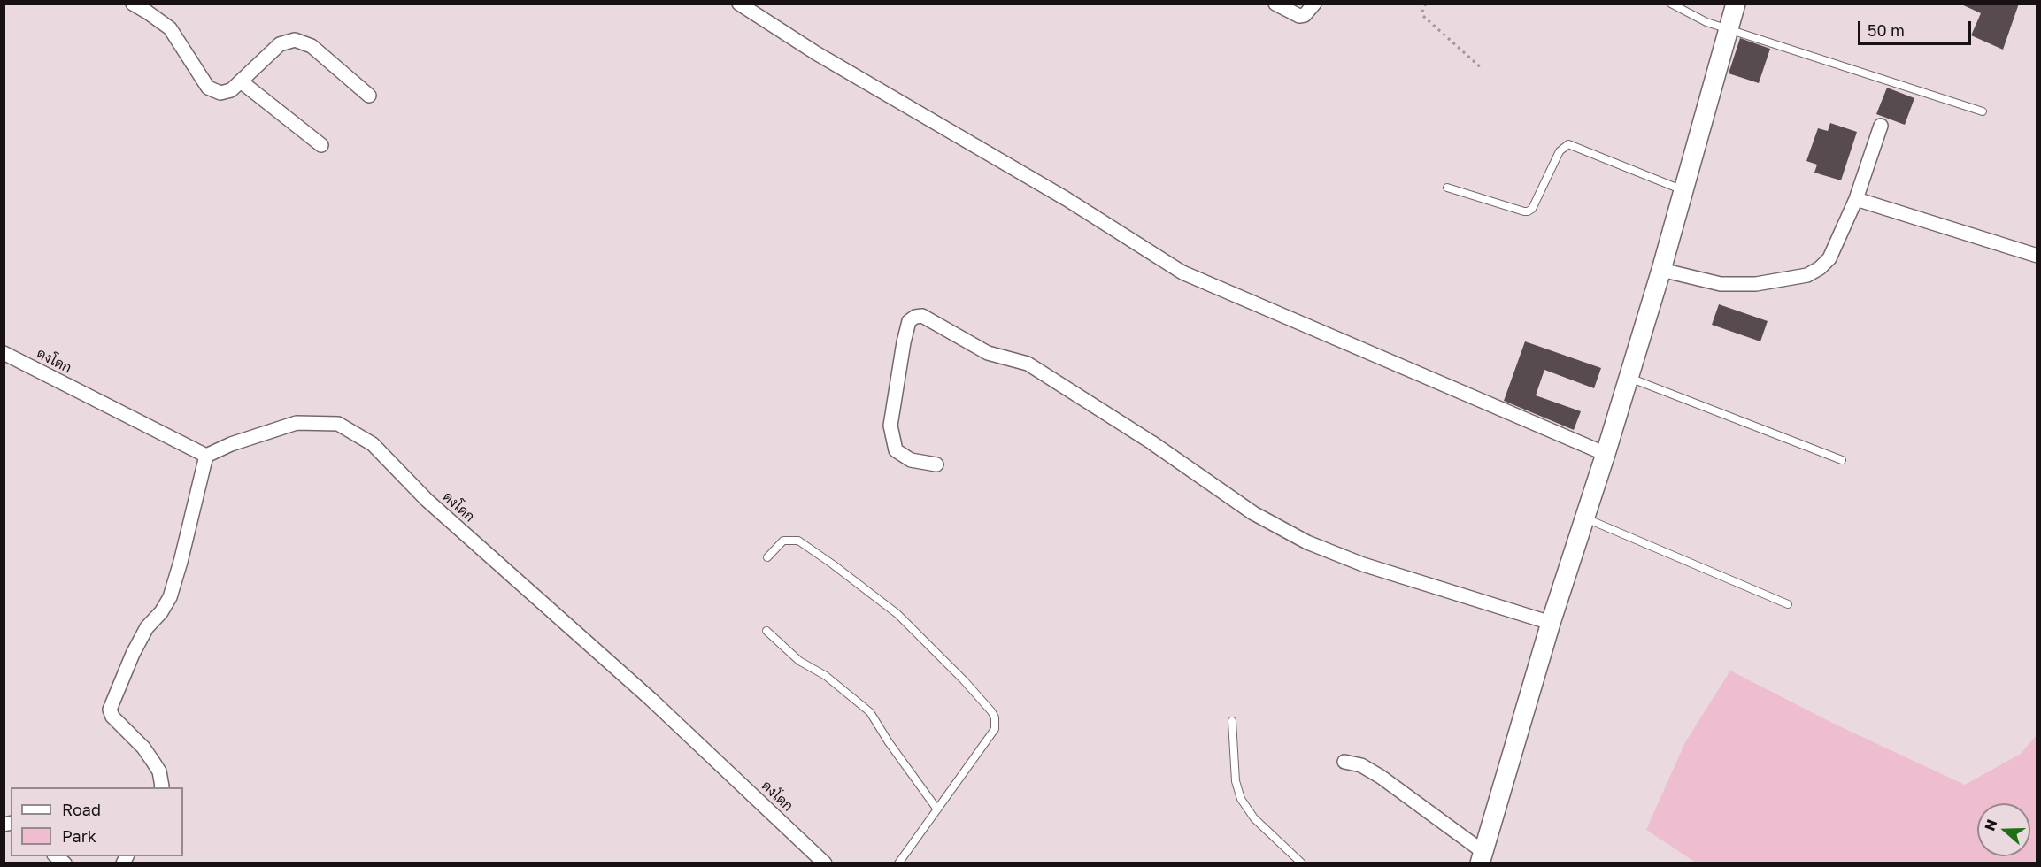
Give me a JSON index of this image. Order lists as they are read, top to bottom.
{
  "streets": {
    "street": ["ดงโดก"]
  },
  "legend": ["Road", "Park"],
  "scale_bar": "50 m",
  "north": "left"
}
